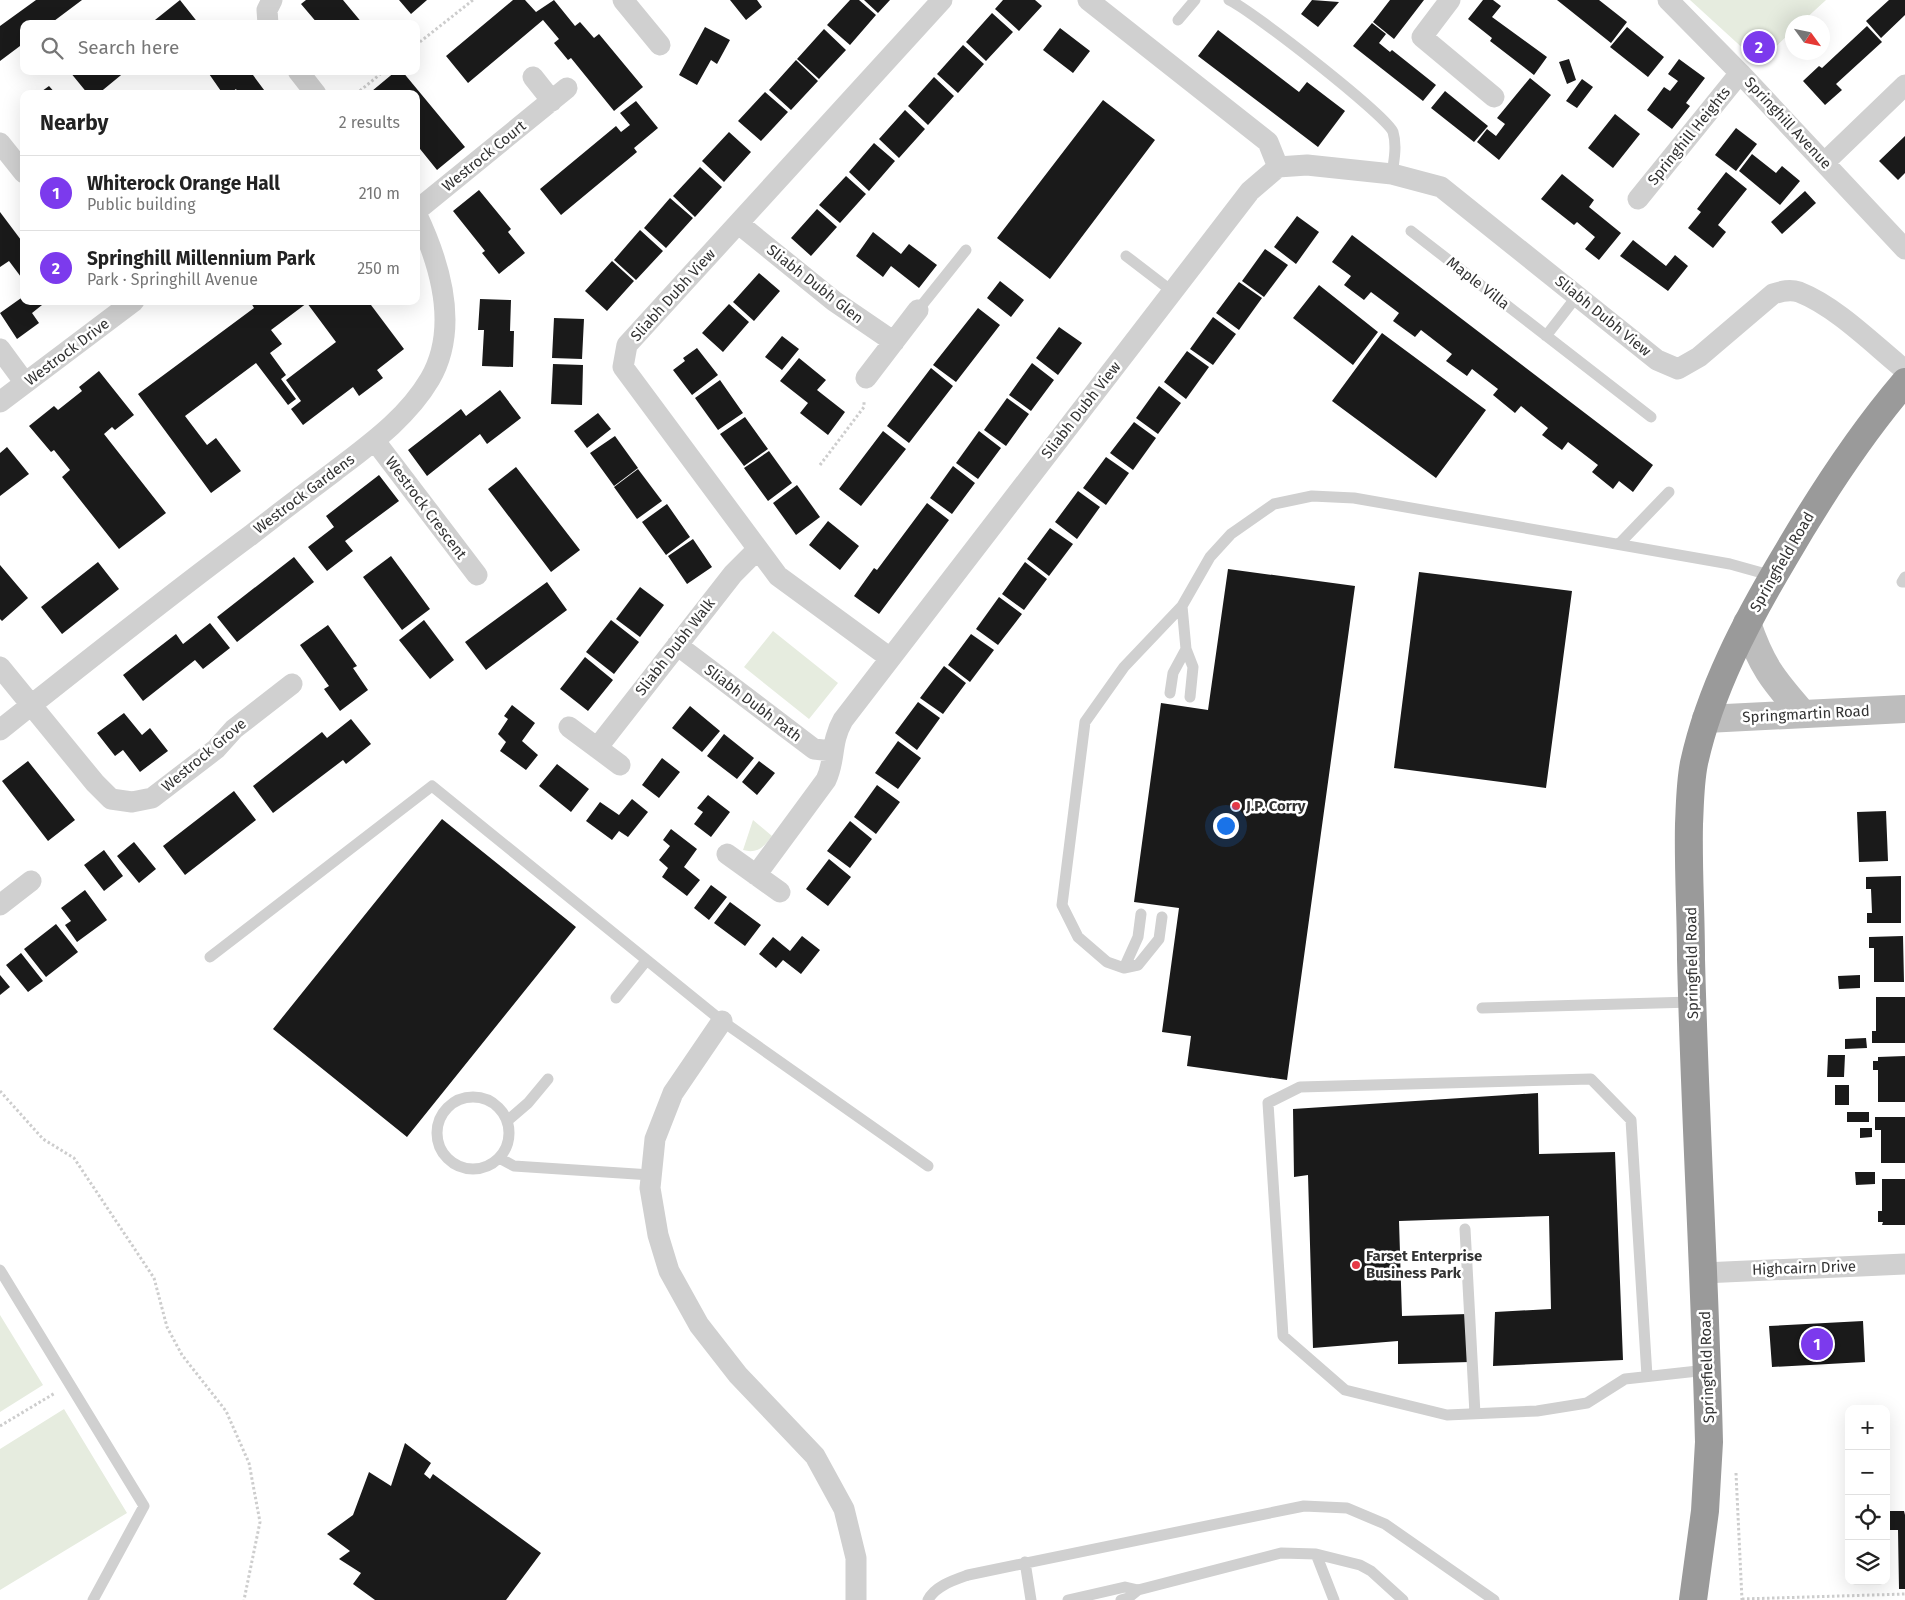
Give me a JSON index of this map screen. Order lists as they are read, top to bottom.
{
  "streets": {
    "highway": ["Springfield Road"],
    "street": [
      "Springhill Avenue",
      "Springhill Heights",
      "Westrock Court",
      "Sliabh Dubh Glen",
      "Sliabh Dubh View",
      "Westrock Drive",
      "Westrock Gardens",
      "Westrock Crescent",
      "Sliabh Dubh Walk",
      "Sliabh Dubh Path",
      "Springmartin Road",
      "Westrock Grove",
      "Highcairn Drive"
    ],
    "lane": ["Maple Villa"]
  },
  "crossings": [
    ["Springhill Avenue", "Springhill Heights"],
    ["Sliabh Dubh Glen", "Sliabh Dubh View"],
    ["Sliabh Dubh View", "Sliabh Dubh Walk"],
    ["Sliabh Dubh View", "Sliabh Dubh Path"],
    ["Westrock Gardens", "Westrock Crescent"],
    ["Westrock Gardens", "Westrock Grove"],
    ["Springfield Road", "Springmartin Road"],
    ["Springfield Road", "Highcairn Drive"],
    ["Sliabh Dubh Walk", "Sliabh Dubh Path"]
  ],
  "places": ["J.P. Corry", "Farset Enterprise Business Park"],
  "north": "bottom right",
  "page": {
    "search": "Search here",
    "pins": ["2", "1"],
    "heading": ["Nearby", "2 results"],
    "list": [
      {
        "mark": "1",
        "name": "Whiterock Orange Hall",
        "note": "Public building",
        "value": "210 m"
      },
      {
        "mark": "2",
        "name": "Springhill Millennium Park",
        "note": "Park · Springhill Avenue",
        "value": "250 m"
      }
    ],
    "map_buttons": ["+", "−"]
  }
}
